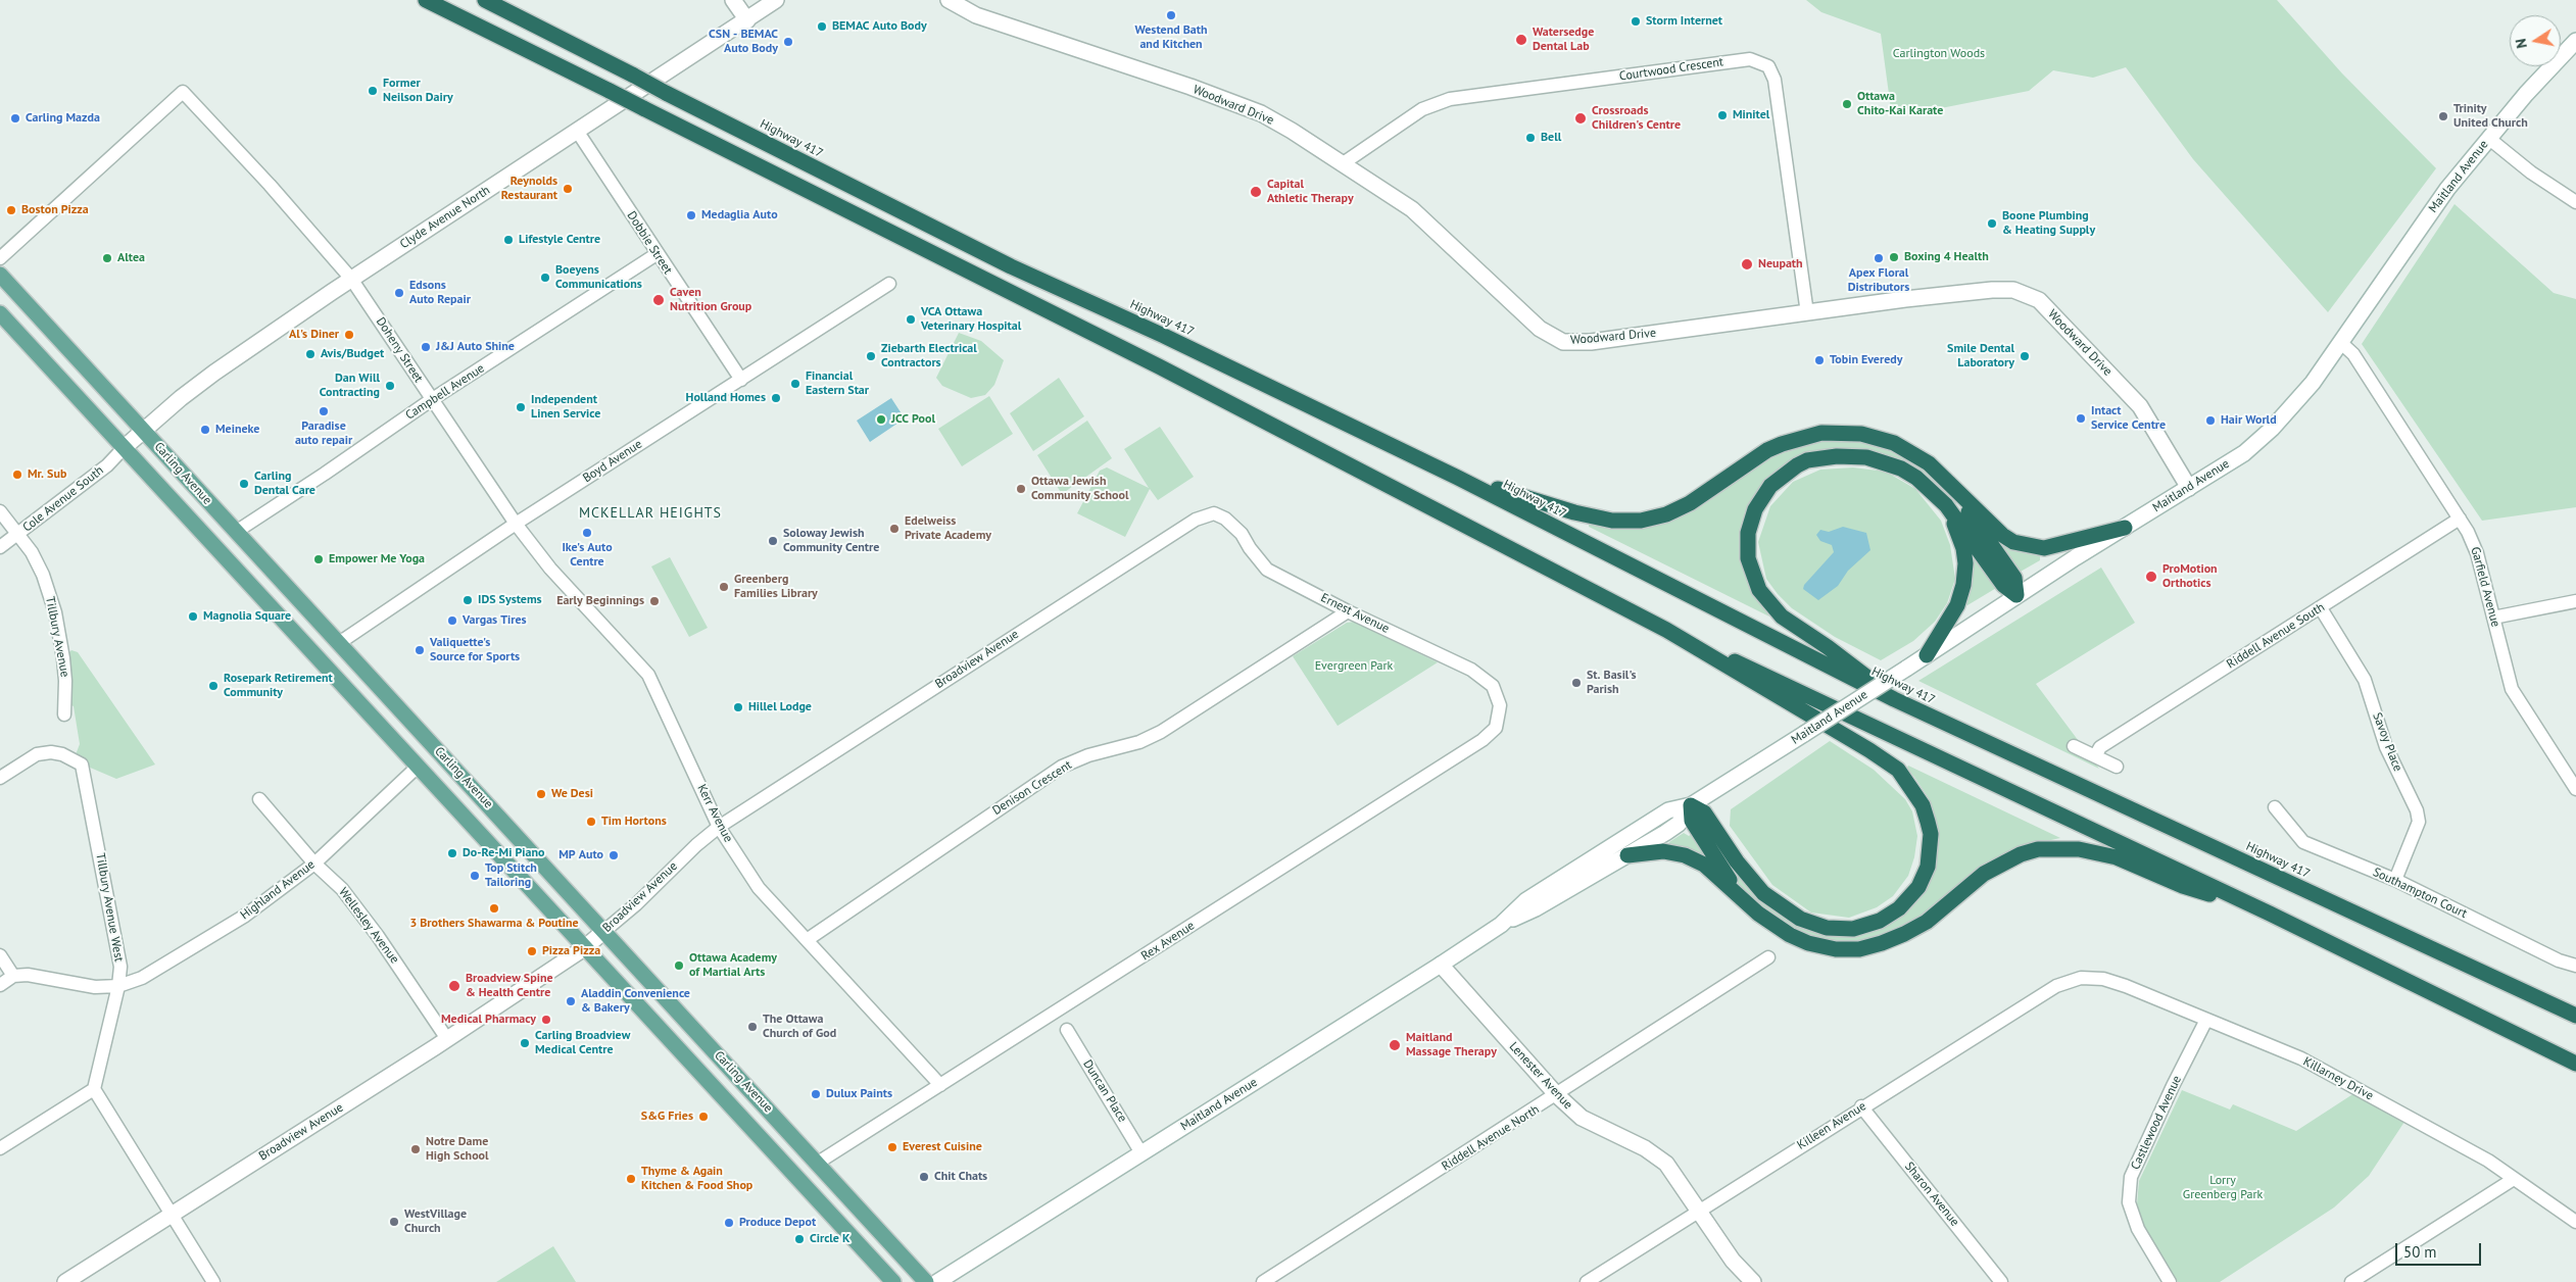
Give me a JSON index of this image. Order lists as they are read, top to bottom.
{
  "streets": {
    "highway": ["Highway 417"],
    "main road": ["Carling Avenue"],
    "street": [
      "Courtwood Crescent",
      "Woodward Drive",
      "Maitland Avenue",
      "Clyde Avenue North",
      "Dobbie Street",
      "Doheny Street",
      "Campbell Avenue",
      "Boyd Avenue",
      "Cole Avenue South",
      "Garfield Avenue",
      "Ernest Avenue",
      "Riddell Avenue South",
      "Tillbury Avenue",
      "Broadview Avenue",
      "Savoy Place",
      "Denison Crescent",
      "Kerr Avenue",
      "Highland Avenue",
      "Southampton Court",
      "Tillbury Avenue West",
      "Wellesley Avenue",
      "Rex Avenue",
      "Lenester Avenue",
      "Killarney Drive",
      "Duncan Place",
      "Castlewood Avenue",
      "Killeen Avenue",
      "Riddell Avenue North",
      "Sharon Avenue"
    ]
  },
  "crossings": [
    ["Courtwood Crescent", "Woodward Drive"],
    ["Woodward Drive", "Maitland Avenue"],
    ["Maitland Avenue", "Garfield Avenue"],
    ["Maitland Avenue", "Lenester Avenue"],
    ["Maitland Avenue", "Duncan Place"],
    ["Clyde Avenue North", "Dobbie Street"],
    ["Clyde Avenue North", "Doheny Street"],
    ["Clyde Avenue North", "Carling Avenue"],
    ["Clyde Avenue North", "Cole Avenue South"],
    ["Dobbie Street", "Campbell Avenue"],
    ["Dobbie Street", "Boyd Avenue"],
    ["Doheny Street", "Campbell Avenue"],
    ["Doheny Street", "Boyd Avenue"],
    ["Doheny Street", "Kerr Avenue"],
    ["Campbell Avenue", "Carling Avenue"],
    ["Boyd Avenue", "Carling Avenue"],
    ["Boyd Avenue", "Kerr Avenue"],
    ["Carling Avenue", "Cole Avenue South"],
    ["Carling Avenue", "Broadview Avenue"],
    ["Carling Avenue", "Highland Avenue"],
    ["Carling Avenue", "Rex Avenue"],
    ["Cole Avenue South", "Tillbury Avenue"],
    ["Garfield Avenue", "Riddell Avenue South"],
    ["Ernest Avenue", "Broadview Avenue"],
    ["Ernest Avenue", "Denison Crescent"],
    ["Ernest Avenue", "Rex Avenue"],
    ["Riddell Avenue South", "Savoy Place"],
    ["Broadview Avenue", "Kerr Avenue"],
    ["Broadview Avenue", "Wellesley Avenue"],
    ["Savoy Place", "Southampton Court"],
    ["Denison Crescent", "Kerr Avenue"],
    ["Kerr Avenue", "Rex Avenue"],
    ["Highland Avenue", "Tillbury Avenue West"],
    ["Highland Avenue", "Wellesley Avenue"],
    ["Lenester Avenue", "Killeen Avenue"],
    ["Lenester Avenue", "Riddell Avenue North"],
    ["Killarney Drive", "Castlewood Avenue"],
    ["Killarney Drive", "Killeen Avenue"],
    ["Killeen Avenue", "Sharon Avenue"]
  ],
  "districts": ["MCKELLAR HEIGHTS"],
  "parks": ["Carlington Woods", "Evergreen Park", "Lorry Greenberg Park"],
  "places": [
    "Westend Bath and Kitchen",
    "Storm Internet",
    "BEMAC Auto Body",
    "Watersedge Dental Lab",
    "CSN - BEMAC Auto Body",
    "Former Neilson Dairy",
    "Ottawa Chito-Kai Karate",
    "Minitel",
    "Trinity United Church",
    "Carling Mazda",
    "Crossroads Children's Centre",
    "Bell",
    "Reynolds Restaurant",
    "Capital Athletic Therapy",
    "Boston Pizza",
    "Medaglia Auto",
    "Boone Plumbing & Heating Supply",
    "Lifestyle Centre",
    "Boxing 4 Health",
    "Altea",
    "Apex Floral Distributors",
    "Neupath",
    "Boeyens Communications",
    "Edsons Auto Repair",
    "Caven Nutrition Group",
    "VCA Ottawa Veterinary Hospital",
    "Al's Diner",
    "J&J Auto Shine",
    "Avis/Budget",
    "Ziebarth Electrical Contractors",
    "Smile Dental Laboratory",
    "Tobin Everedy",
    "Financial Eastern Star",
    "Dan Will Contracting",
    "Holland Homes",
    "Independent Linen Service",
    "Paradise auto repair",
    "Intact Service Centre",
    "JCC Pool",
    "Hair World",
    "Meineke",
    "Mr. Sub",
    "Carling Dental Care",
    "Ottawa Jewish Community School",
    "Edelweiss Private Academy",
    "Ike's Auto Centre",
    "Soloway Jewish Community Centre",
    "Empower Me Yoga",
    "ProMotion Orthotics",
    "Greenberg Families Library",
    "IDS Systems",
    "Early Beginnings",
    "Magnolia Square",
    "Vargas Tires",
    "Valiquette's Source for Sports",
    "St. Basil's Parish",
    "Rosepark Retirement Community",
    "Hillel Lodge",
    "We Desi",
    "Tim Hortons",
    "Do-Re-Mi Piano",
    "MP Auto",
    "Top Stitch Tailoring",
    "3 Brothers Shawarma & Poutine",
    "Pizza Pizza",
    "Ottawa Academy of Martial Arts",
    "Broadview Spine & Health Centre",
    "Aladdin Convenience & Bakery",
    "Medical Pharmacy",
    "The Ottawa Church of God",
    "Carling Broadview Medical Centre",
    "Maitland Massage Therapy",
    "Dulux Paints",
    "S&G Fries",
    "Everest Cuisine",
    "Notre Dame High School",
    "Chit Chats",
    "Thyme & Again Kitchen & Food Shop",
    "WestVillage Church",
    "Produce Depot",
    "Circle K"
  ],
  "scale_bar": "50 m",
  "north": "left"
}
